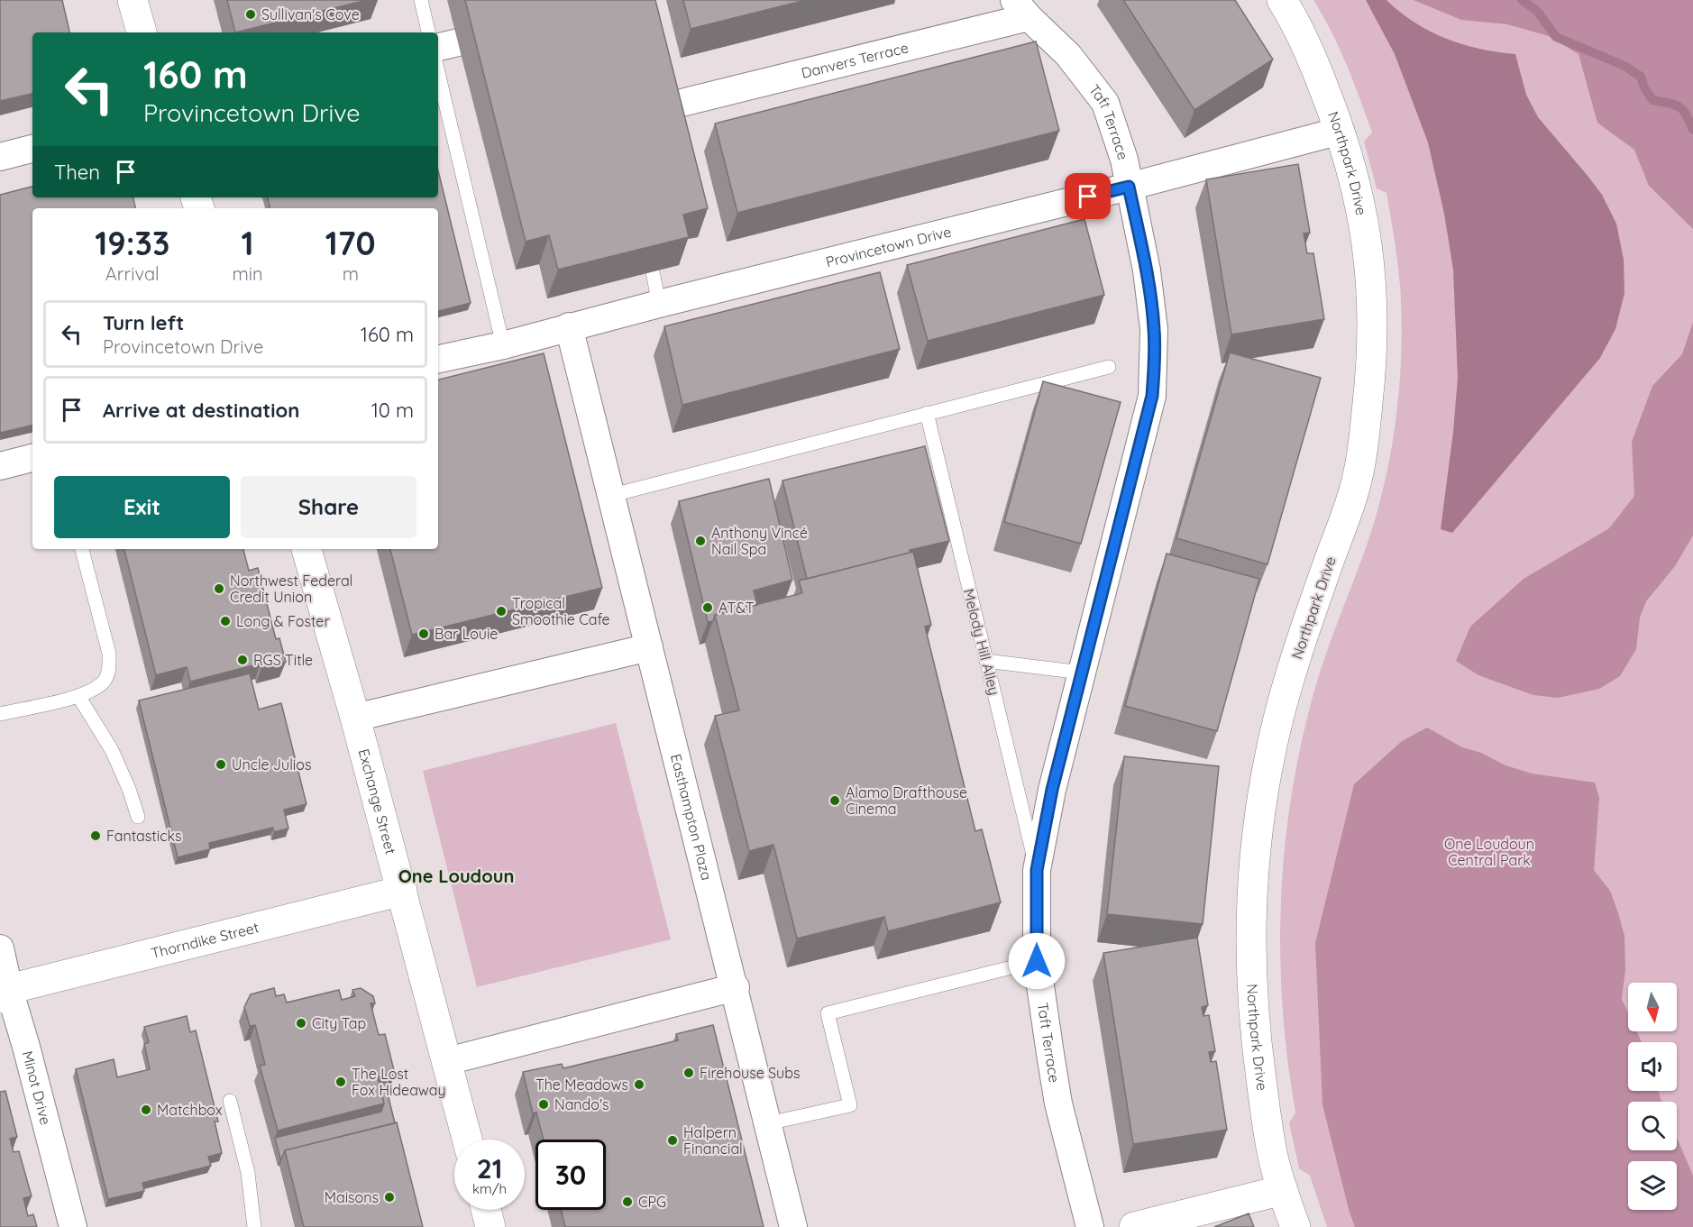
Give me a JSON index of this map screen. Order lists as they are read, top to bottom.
{
  "streets": {
    "street": [
      "Danvers Terrace",
      "Taft Terrace",
      "Northpark Drive",
      "Provincetown Drive",
      "Exchange Street",
      "Easthampton Plaza",
      "Thorndike Street",
      "Minot Drive"
    ],
    "lane": ["Melody Hill Alley"]
  },
  "crossings": [
    ["Danvers Terrace", "Taft Terrace"],
    ["Taft Terrace", "Provincetown Drive"],
    ["Taft Terrace", "Melody Hill Alley"],
    ["Northpark Drive", "Provincetown Drive"],
    ["Provincetown Drive", "Easthampton Plaza"],
    ["Exchange Street", "Thorndike Street"],
    ["Thorndike Street", "Minot Drive"]
  ],
  "districts": ["One Loudoun"],
  "parks": ["One Loudoun Central Park"],
  "places": [
    "Sullivan's Cove",
    "Anthony Vincé Nail Spa",
    "Northwest Federal Credit Union",
    "AT&T",
    "Tropical Smoothie Cafe",
    "Long & Foster",
    "Bar Louie",
    "RGS Title",
    "Uncle Julios",
    "Alamo Drafthouse Cinema",
    "Fantasticks",
    "City Tap",
    "Firehouse Subs",
    "The Lost Fox Hideaway",
    "The Meadows",
    "Nando's",
    "Matchbox",
    "Halpern Financial",
    "Maisons",
    "CPG"
  ],
  "north": "bottom",
  "page": {
    "turn": ["160 m", "Provincetown Drive"],
    "then": "Then",
    "eta": [
      "19:33",
      "Arrival",
      "1",
      "min",
      "170",
      "m"
    ],
    "list": [
      {
        "name": "Turn left",
        "note": "Provincetown Drive",
        "value": "160 m"
      },
      {
        "name": "Arrive at destination",
        "value": "10 m"
      }
    ],
    "buttons": ["Exit", "Share"],
    "speed": "21 km/h",
    "limit": "30"
  }
}
